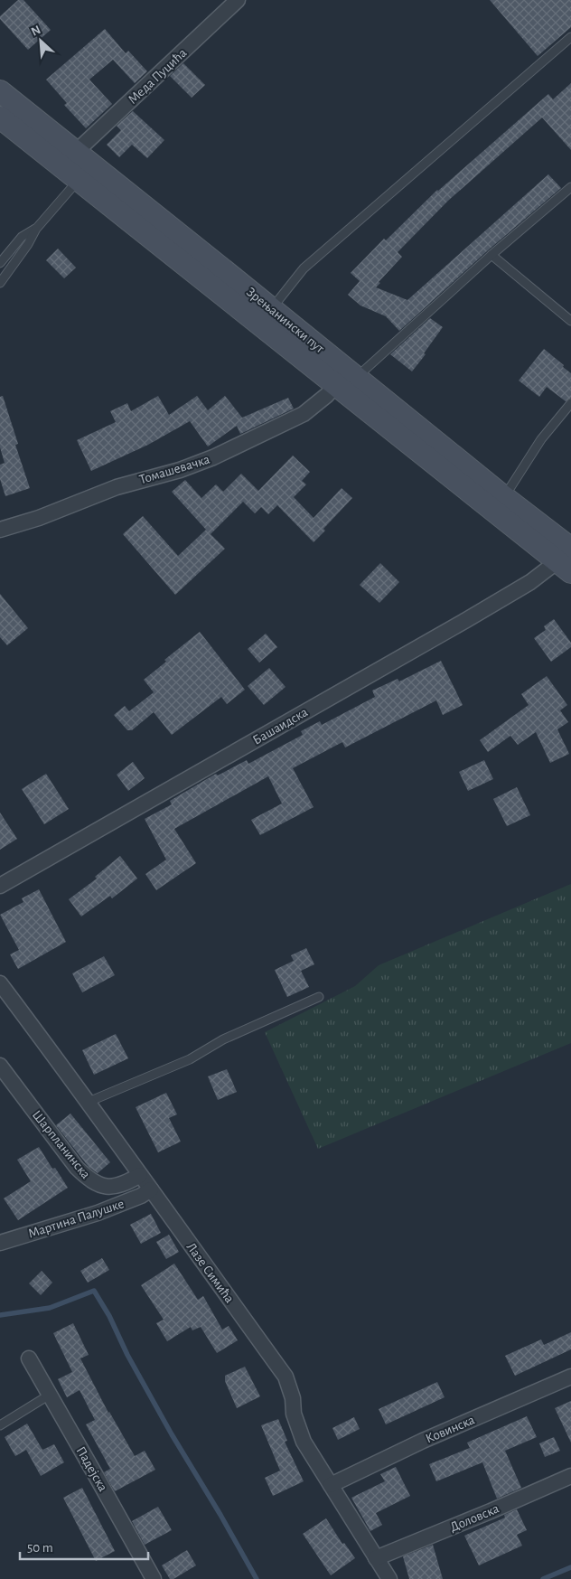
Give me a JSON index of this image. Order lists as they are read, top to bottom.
{
  "streets": {
    "main road": ["Зрењанински пут"],
    "street": [
      "Меда Пуцића",
      "Томашевачка",
      "Башаидска",
      "Шарпланинска",
      "Мартина Палушке",
      "Лазе Симића",
      "Ковинска",
      "Падејска",
      "Доловска"
    ]
  },
  "crossings": [
    ["Меда Пуцића", "Зрењанински пут"],
    ["Зрењанински пут", "Томашевачка"],
    ["Зрењанински пут", "Башаидска"],
    ["Шарпланинска", "Лазе Симића"],
    ["Мартина Палушке", "Лазе Симића"],
    ["Лазе Симића", "Ковинска"],
    ["Лазе Симића", "Доловска"]
  ],
  "scale_bar": "50 m",
  "north": "top left"
}
